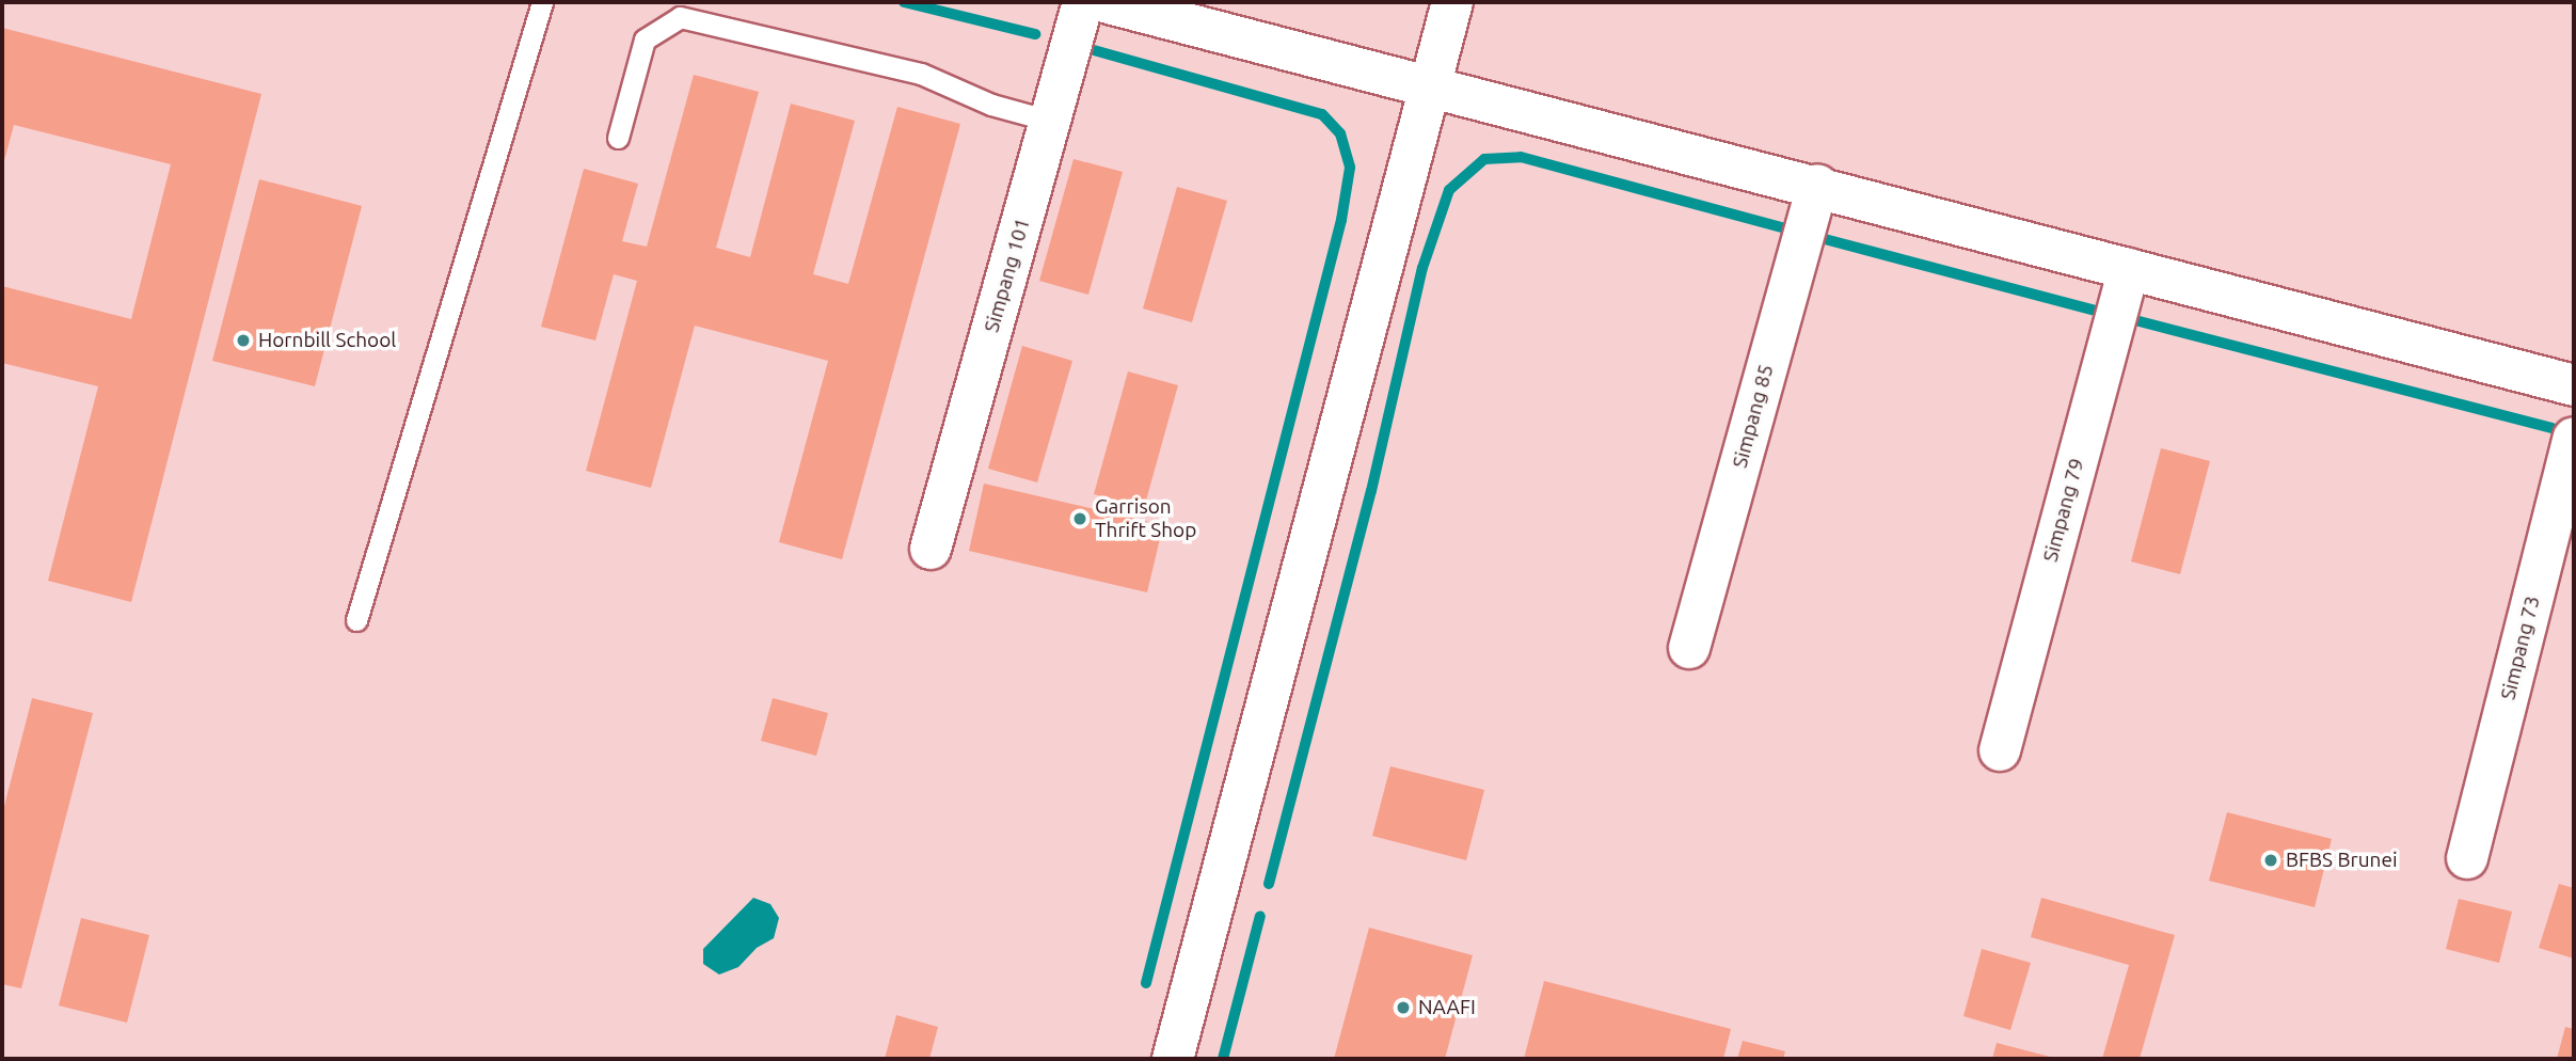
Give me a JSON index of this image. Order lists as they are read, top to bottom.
{
  "streets": {
    "street": [
      "Simpang 101",
      "Simpang 85",
      "Simpang 79",
      "Simpang 73"
    ]
  },
  "places": [
    "Hornbill School",
    "Garrison Thrift Shop",
    "BFBS Brunei",
    "NAAFI"
  ]
}
